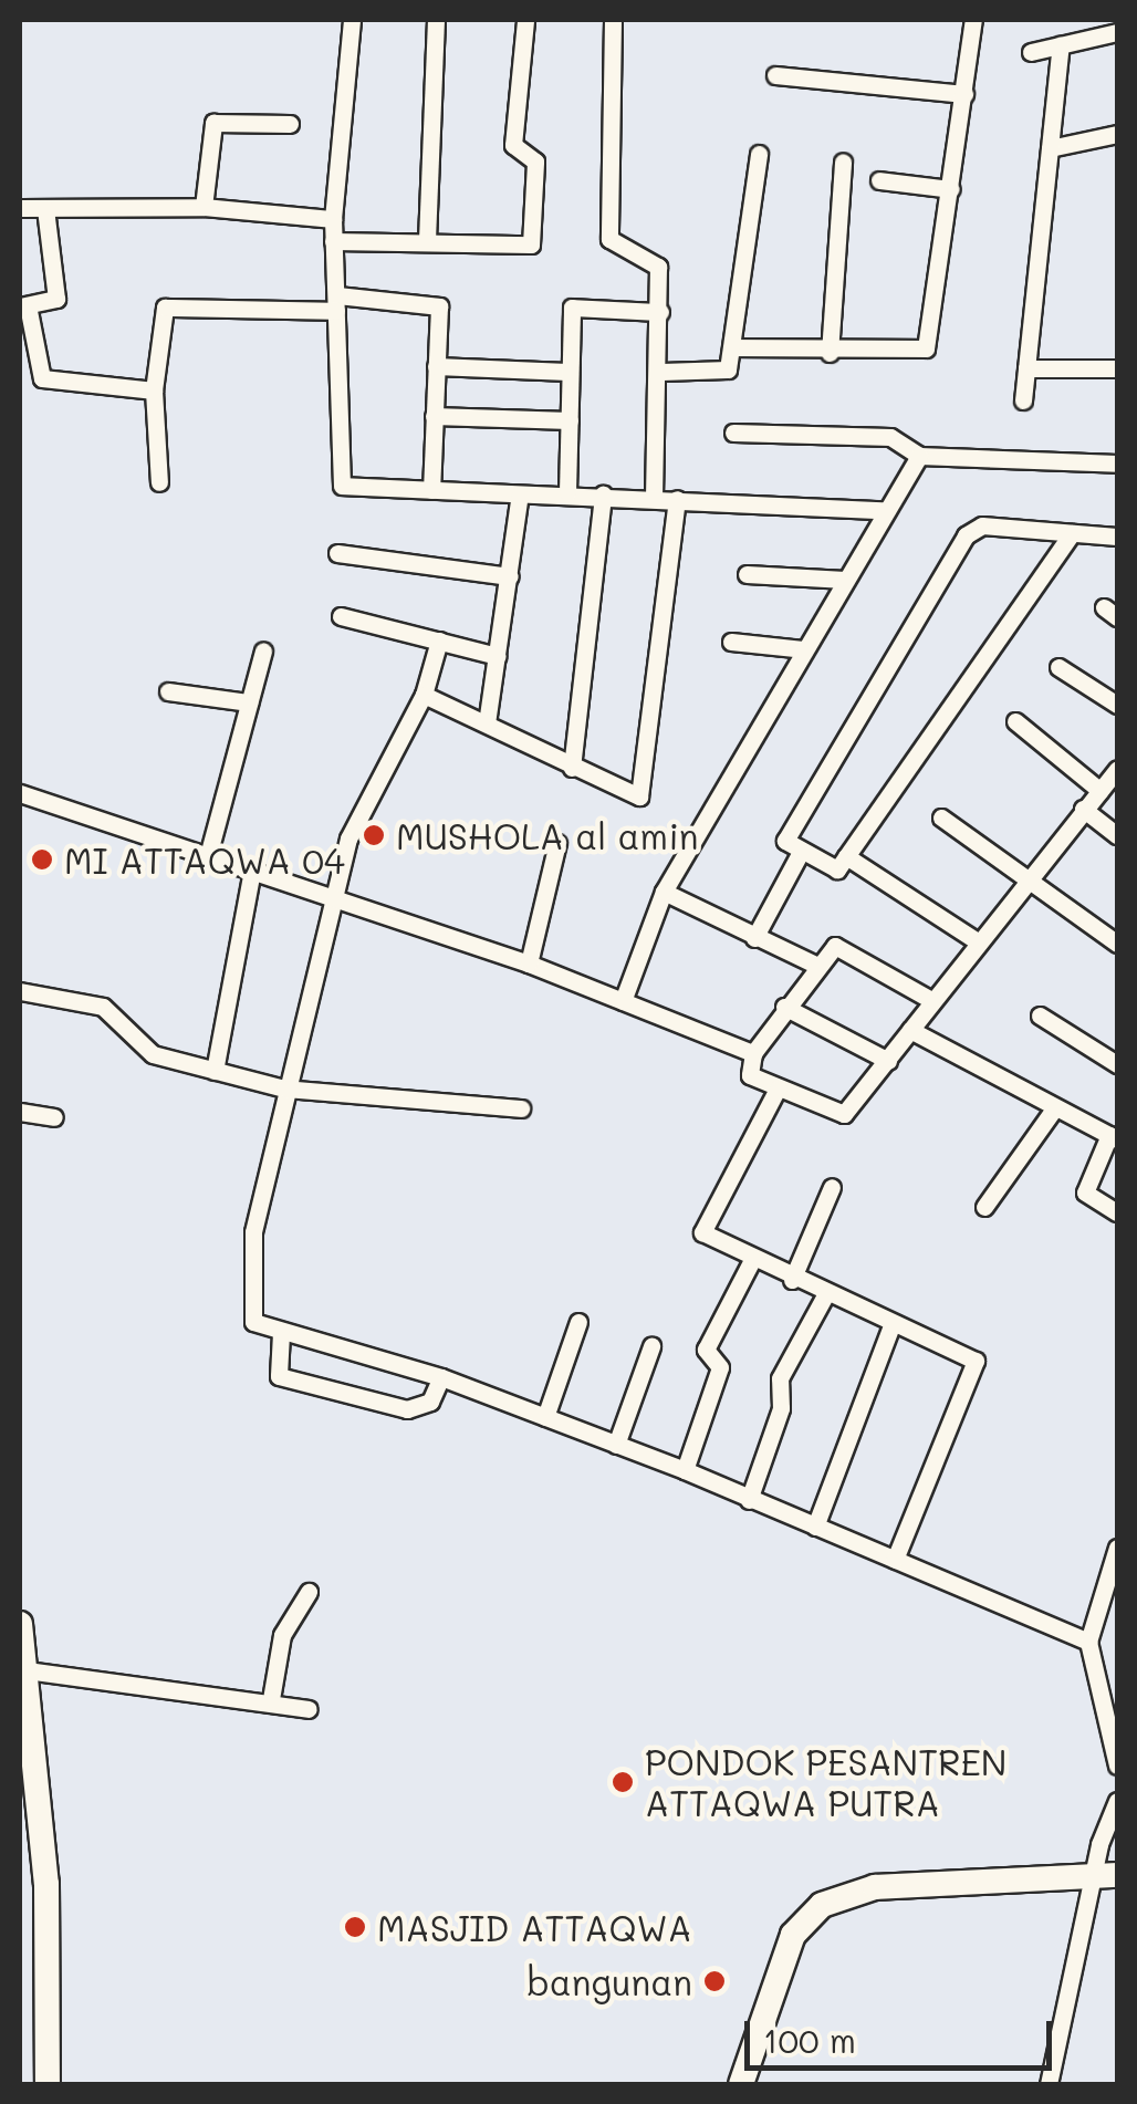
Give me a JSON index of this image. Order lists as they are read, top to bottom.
{
  "places": [
    "MUSHOLA al amin",
    "MI ATTAQWA 04",
    "PONDOK PESANTREN ATTAQWA PUTRA",
    "MASJID ATTAQWA",
    "bangunan"
  ],
  "scale_bar": "100 m"
}
